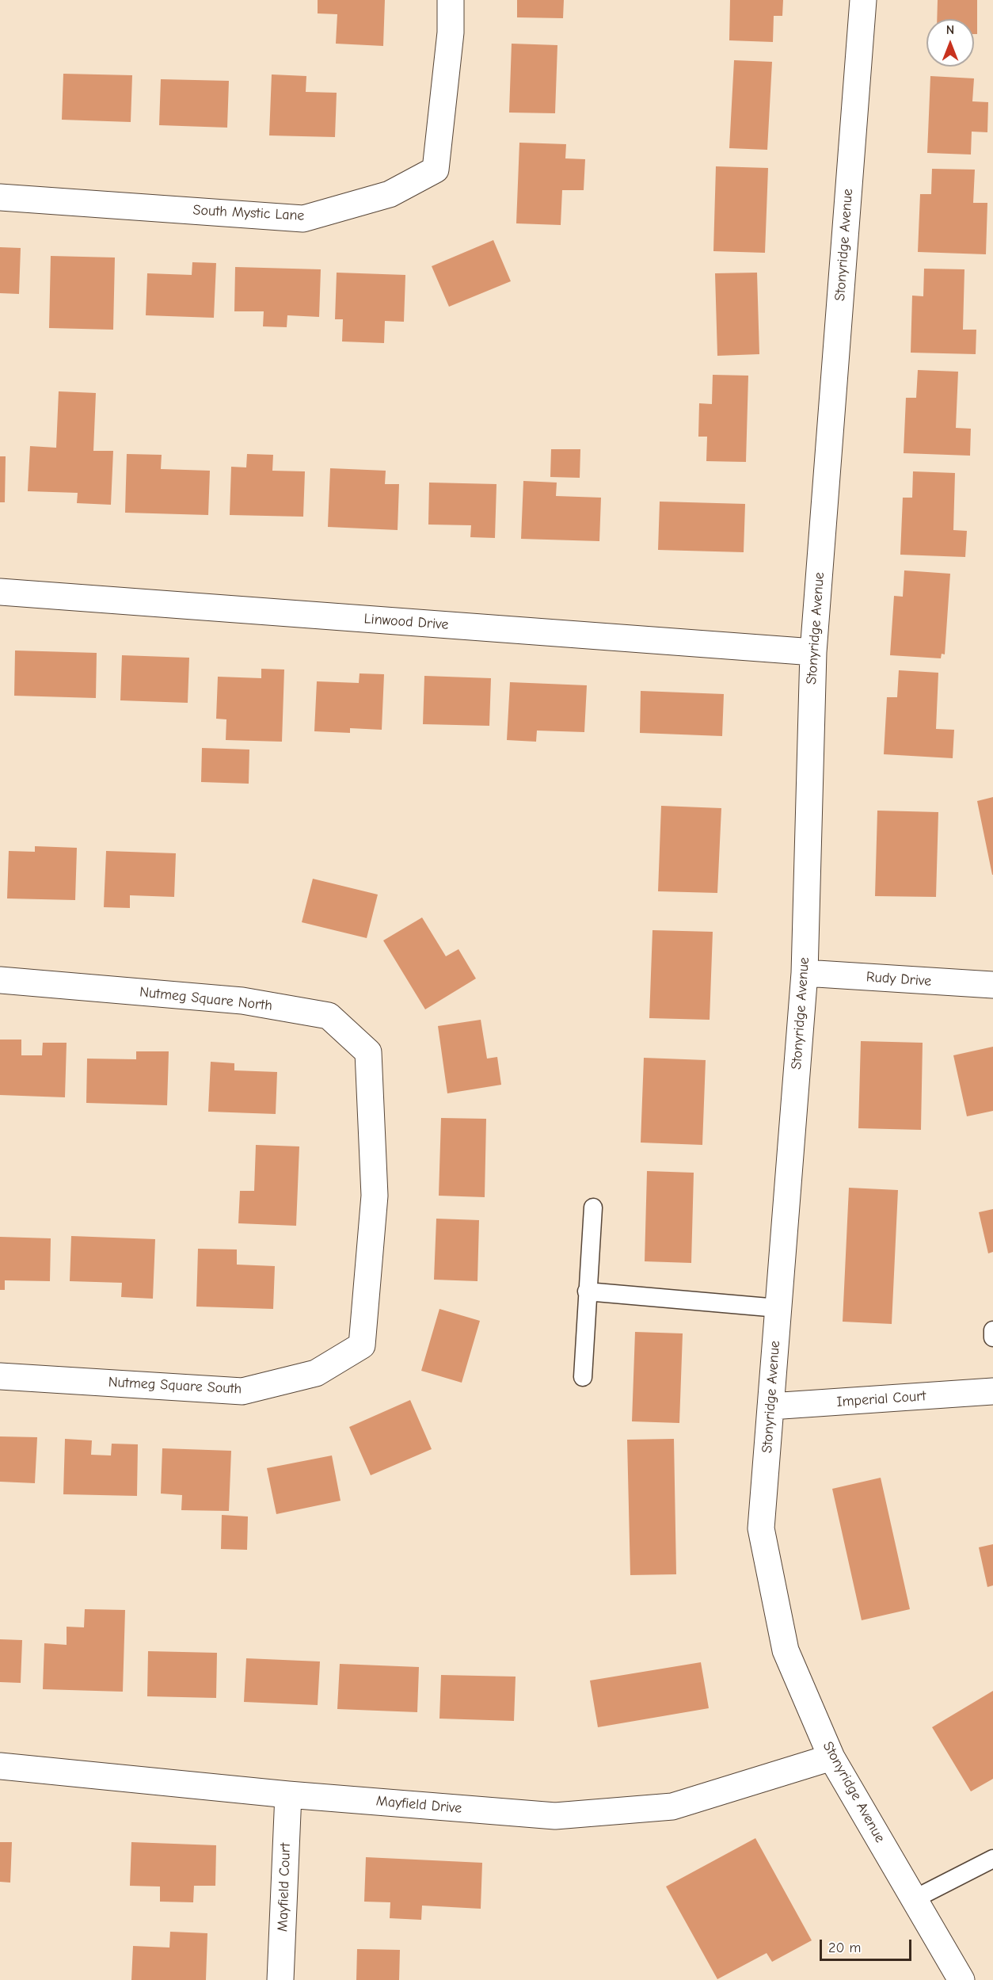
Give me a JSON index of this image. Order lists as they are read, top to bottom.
{
  "streets": {
    "street": [
      "South Mystic Lane",
      "Stonyridge Avenue",
      "Linwood Drive",
      "Rudy Drive",
      "Nutmeg Square North",
      "Nutmeg Square South",
      "Imperial Court",
      "Mayfield Drive",
      "Mayfield Court"
    ]
  },
  "crossings": [
    ["Stonyridge Avenue", "Linwood Drive"],
    ["Stonyridge Avenue", "Rudy Drive"],
    ["Stonyridge Avenue", "Imperial Court"],
    ["Stonyridge Avenue", "Mayfield Drive"],
    ["Nutmeg Square North", "Nutmeg Square South"],
    ["Mayfield Drive", "Mayfield Court"]
  ],
  "scale_bar": "20 m",
  "north": "top"
}
